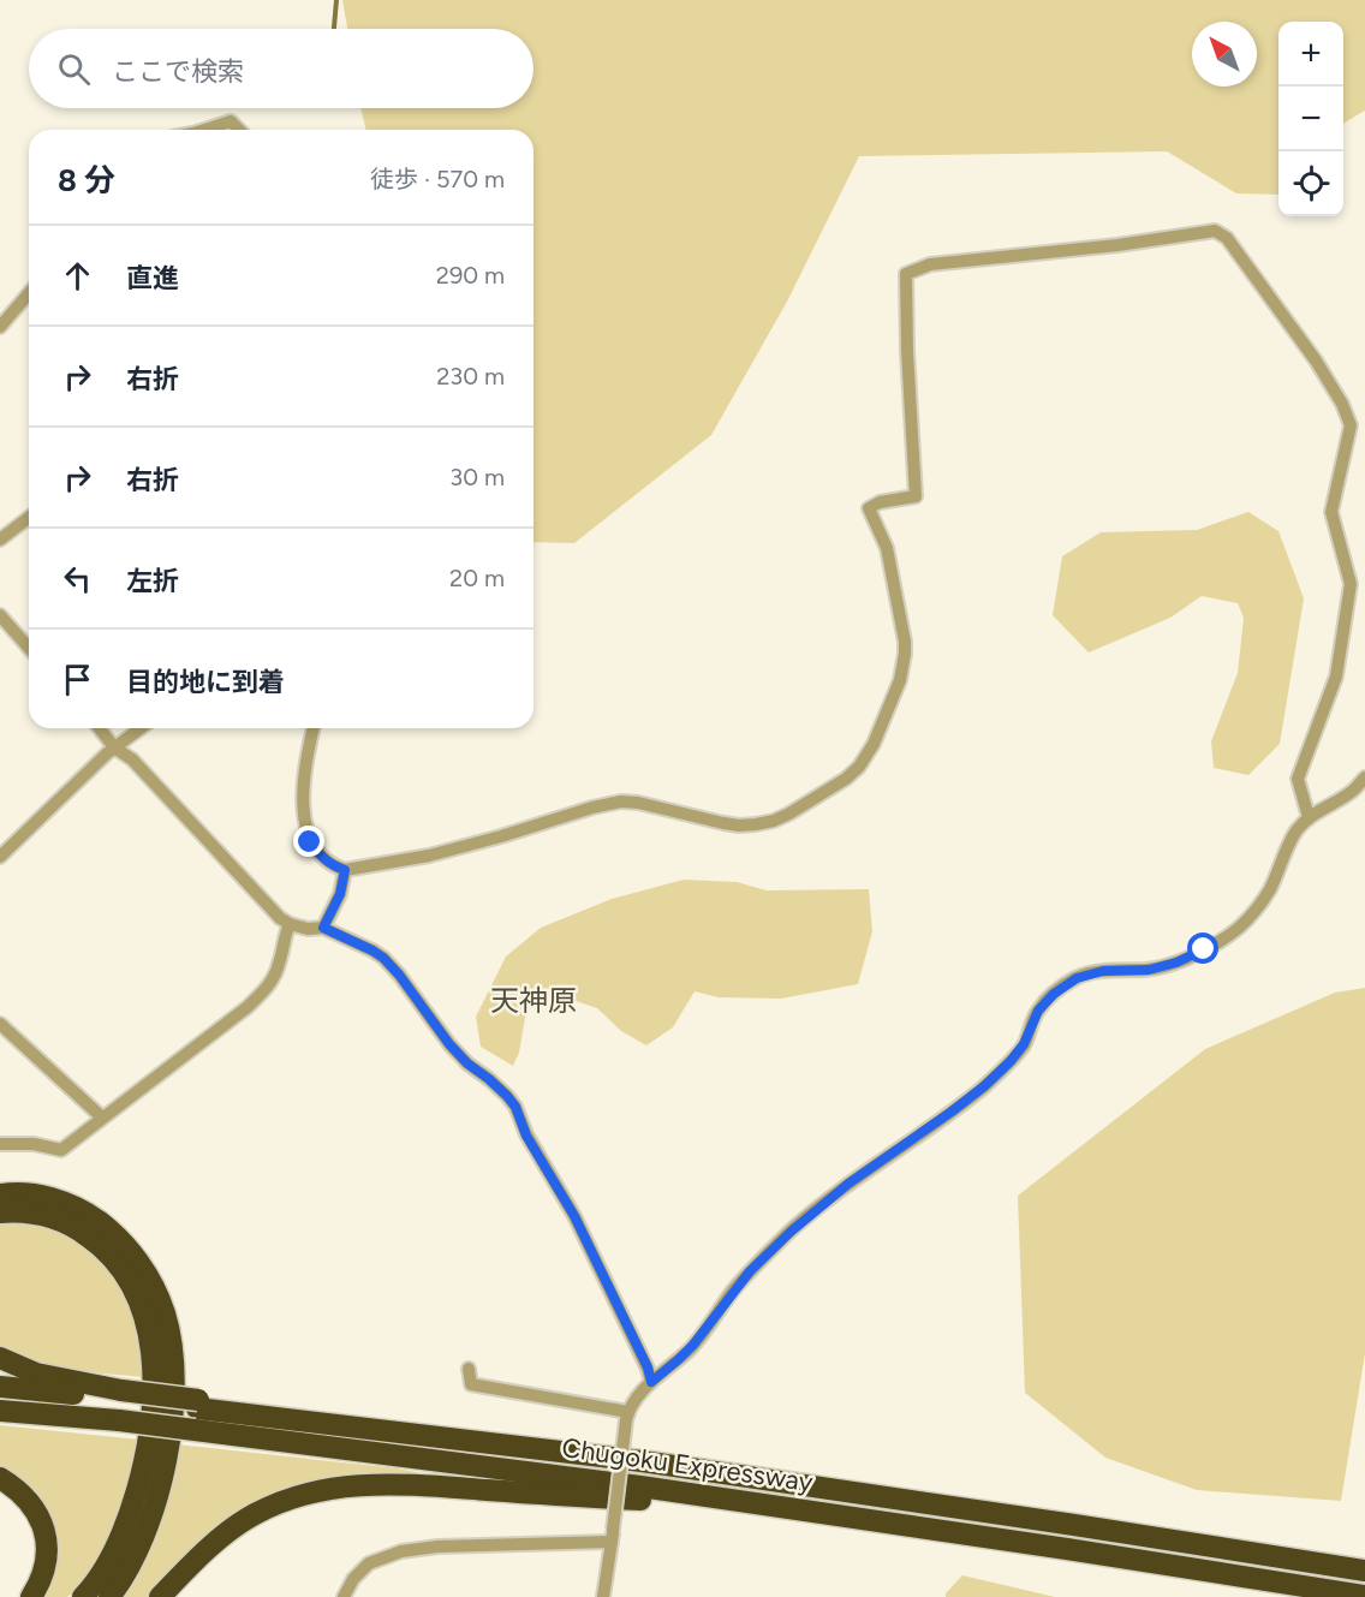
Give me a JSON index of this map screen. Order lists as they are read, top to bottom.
{
  "streets": {
    "highway": ["Chugoku Expressway"]
  },
  "districts": ["天神原"],
  "north": "top left",
  "page": {
    "map_buttons": ["+", "−"],
    "search": "ここで検索",
    "heading": ["8 分", "徒歩 · 570 m"],
    "list": [
      ["直進", "290 m"],
      ["右折", "230 m"],
      ["右折", "30 m"],
      ["左折", "20 m"],
      "目的地に到着"
    ]
  }
}
